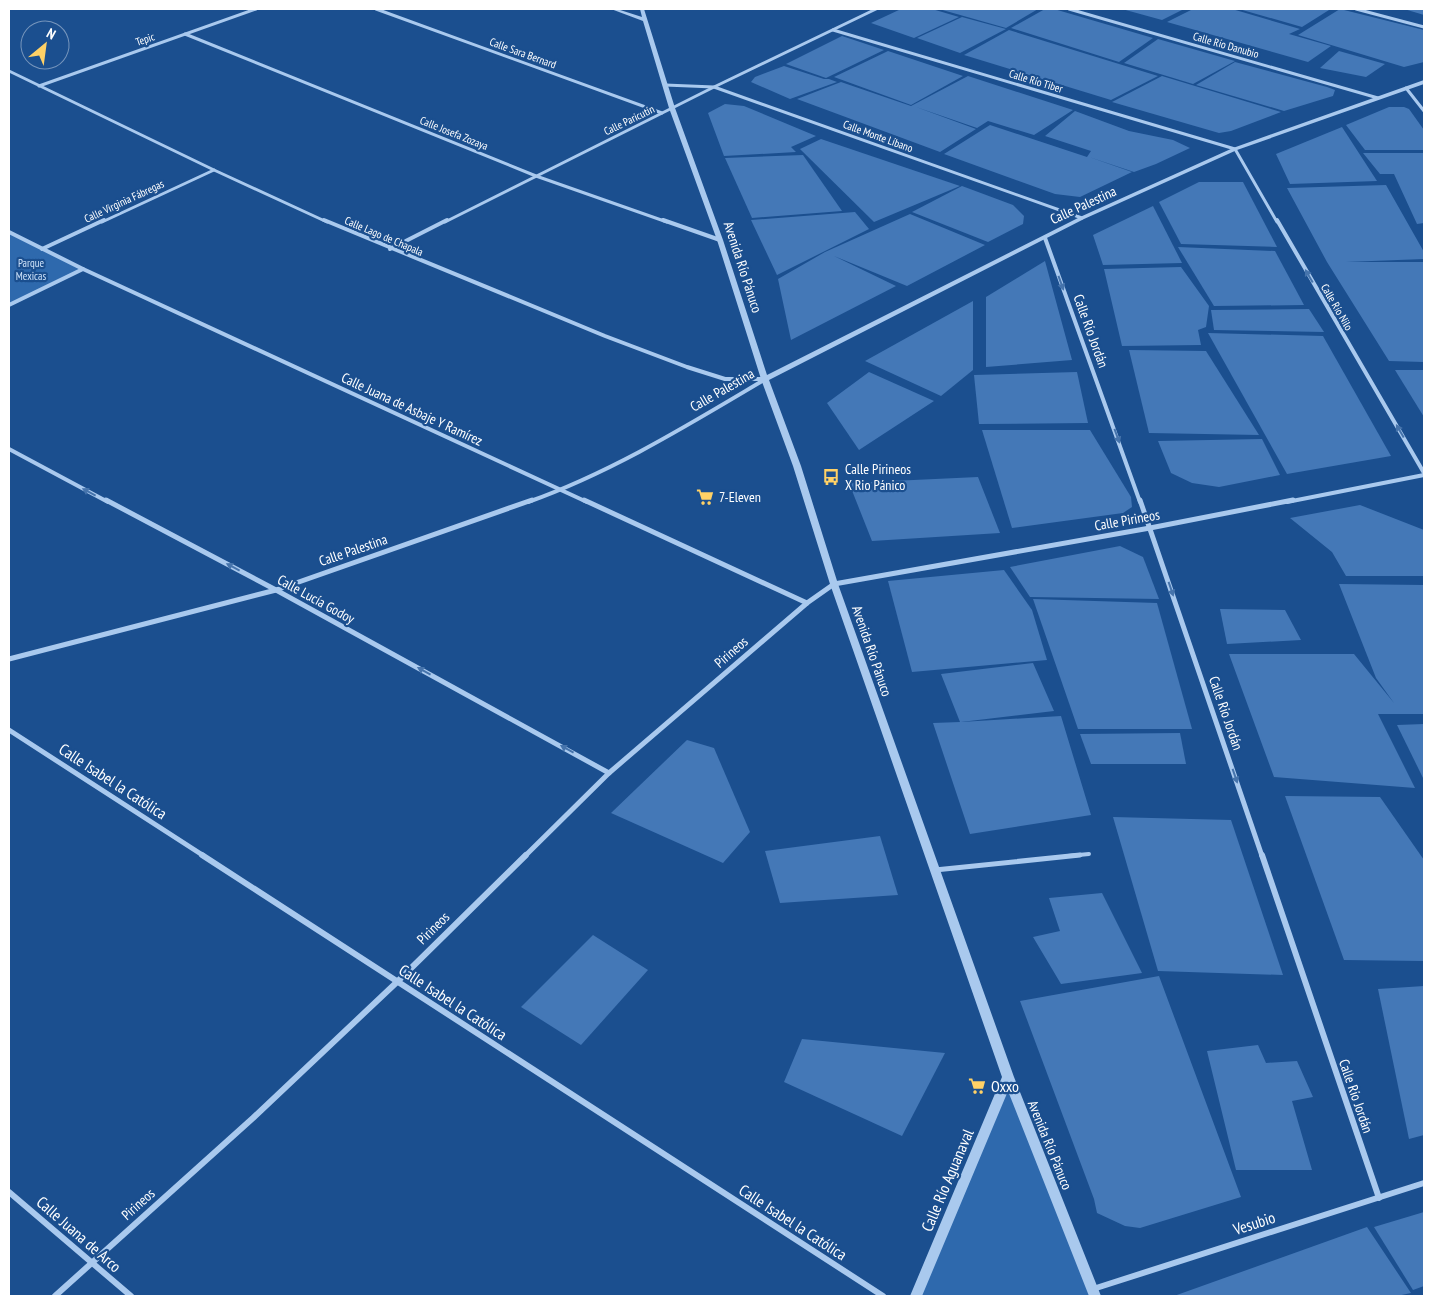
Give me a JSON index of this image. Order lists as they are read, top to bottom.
{
  "streets": {
    "street": [
      "Tepic",
      "Calle Río Danubio",
      "Calle Sara Bernard",
      "Calle Río Tiber",
      "Calle Paricutín",
      "Calle Josefa Zozaya",
      "Calle Monte Líbano",
      "Calle Virginia Fábregas",
      "Calle Palestina",
      "Calle Lago de Chapala",
      "Avenida Río Pánuco",
      "Calle Río Nilo",
      "Calle Río Jordán",
      "Calle Juana de Asbaje Y Ramírez",
      "Calle Pirineos",
      "Calle Lucía Godoy",
      "Pirineos",
      "Calle Isabel la Católica",
      "Calle Río Aguanaval",
      "Vesubio",
      "Calle Juana de Arco"
    ]
  },
  "crossings": [
    ["Tepic", "Calle Josefa Zozaya"],
    ["Tepic", "Calle Lago de Chapala"],
    ["Calle Río Danubio", "Calle Palestina"],
    ["Calle Sara Bernard", "Calle Paricutín"],
    ["Calle Río Tiber", "Calle Paricutín"],
    ["Calle Río Tiber", "Calle Palestina"],
    ["Calle Río Tiber", "Calle Río Nilo"],
    ["Calle Paricutín", "Calle Josefa Zozaya"],
    ["Calle Paricutín", "Calle Monte Líbano"],
    ["Calle Paricutín", "Calle Lago de Chapala"],
    ["Calle Paricutín", "Avenida Río Pánuco"],
    ["Calle Josefa Zozaya", "Avenida Río Pánuco"],
    ["Calle Monte Líbano", "Calle Palestina"],
    ["Calle Monte Líbano", "Avenida Río Pánuco"],
    ["Calle Virginia Fábregas", "Calle Lago de Chapala"],
    ["Calle Virginia Fábregas", "Calle Juana de Asbaje Y Ramírez"],
    ["Calle Palestina", "Calle Lago de Chapala"],
    ["Calle Palestina", "Avenida Río Pánuco"],
    ["Calle Palestina", "Calle Río Nilo"],
    ["Calle Palestina", "Calle Río Jordán"],
    ["Calle Palestina", "Calle Juana de Asbaje Y Ramírez"],
    ["Calle Palestina", "Calle Lucía Godoy"],
    ["Calle Lago de Chapala", "Avenida Río Pánuco"],
    ["Avenida Río Pánuco", "Calle Pirineos"],
    ["Avenida Río Pánuco", "Pirineos"],
    ["Avenida Río Pánuco", "Calle Río Aguanaval"],
    ["Avenida Río Pánuco", "Vesubio"],
    ["Calle Río Nilo", "Calle Pirineos"],
    ["Calle Río Jordán", "Calle Pirineos"],
    ["Calle Río Jordán", "Vesubio"],
    ["Calle Juana de Asbaje Y Ramírez", "Pirineos"],
    ["Calle Pirineos", "Pirineos"],
    ["Calle Lucía Godoy", "Pirineos"],
    ["Pirineos", "Calle Isabel la Católica"],
    ["Pirineos", "Calle Juana de Arco"]
  ],
  "one_way": ["Calle Río Nilo", "Calle Río Jordán", "Calle Lucía Godoy"],
  "parks": ["Parque Mexicas"],
  "places": {
    "bus stop": ["Calle Pirineos X Rio Pánico"],
    "supermarket": ["7-Eleven", "Oxxo"]
  },
  "north": "top right"
}
